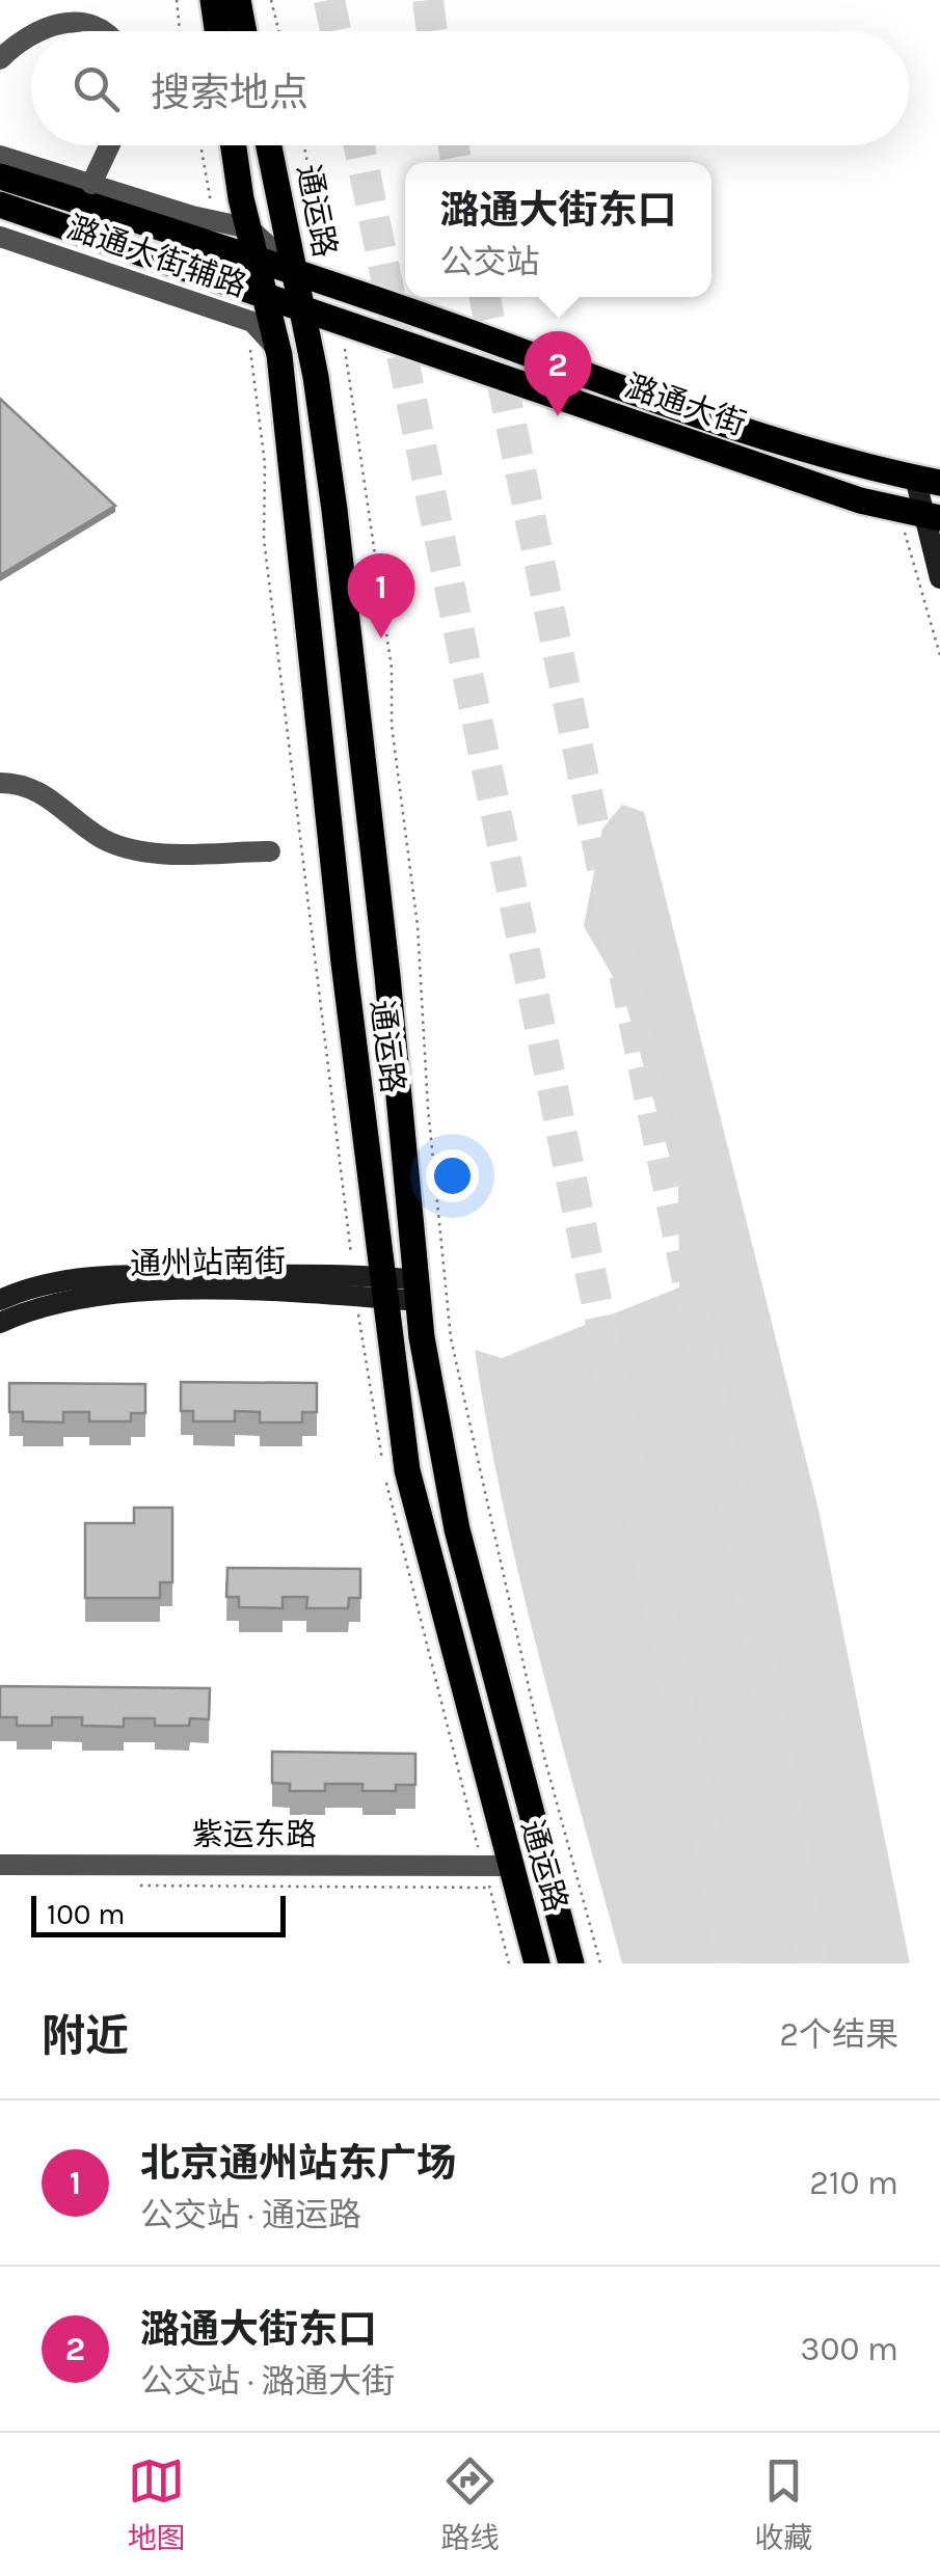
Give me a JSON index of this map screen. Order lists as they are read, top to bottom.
{
  "streets": {
    "main road": ["通运路", "潞通大街", "通州站南街"],
    "street": ["潞通大街辅路", "紫运东路"]
  },
  "crossings": [
    ["通运路", "潞通大街辅路"],
    ["通运路", "潞通大街"],
    ["通运路", "通州站南街"],
    ["通运路", "紫运东路"],
    ["潞通大街辅路", "潞通大街"]
  ],
  "scale_bar": "100 m",
  "page": {
    "search": "搜索地点",
    "popup": ["潞通大街东口", "公交站"],
    "pins": ["2", "1"],
    "scale": "100 m",
    "heading": ["附近", "2个结果"],
    "list": [
      {
        "mark": "1",
        "name": "北京通州站东广场",
        "note": "公交站 · 通运路",
        "value": "210 m"
      },
      {
        "mark": "2",
        "name": "潞通大街东口",
        "note": "公交站 · 潞通大街",
        "value": "300 m"
      }
    ],
    "nav": ["地图", "路线", "收藏"]
  }
}
